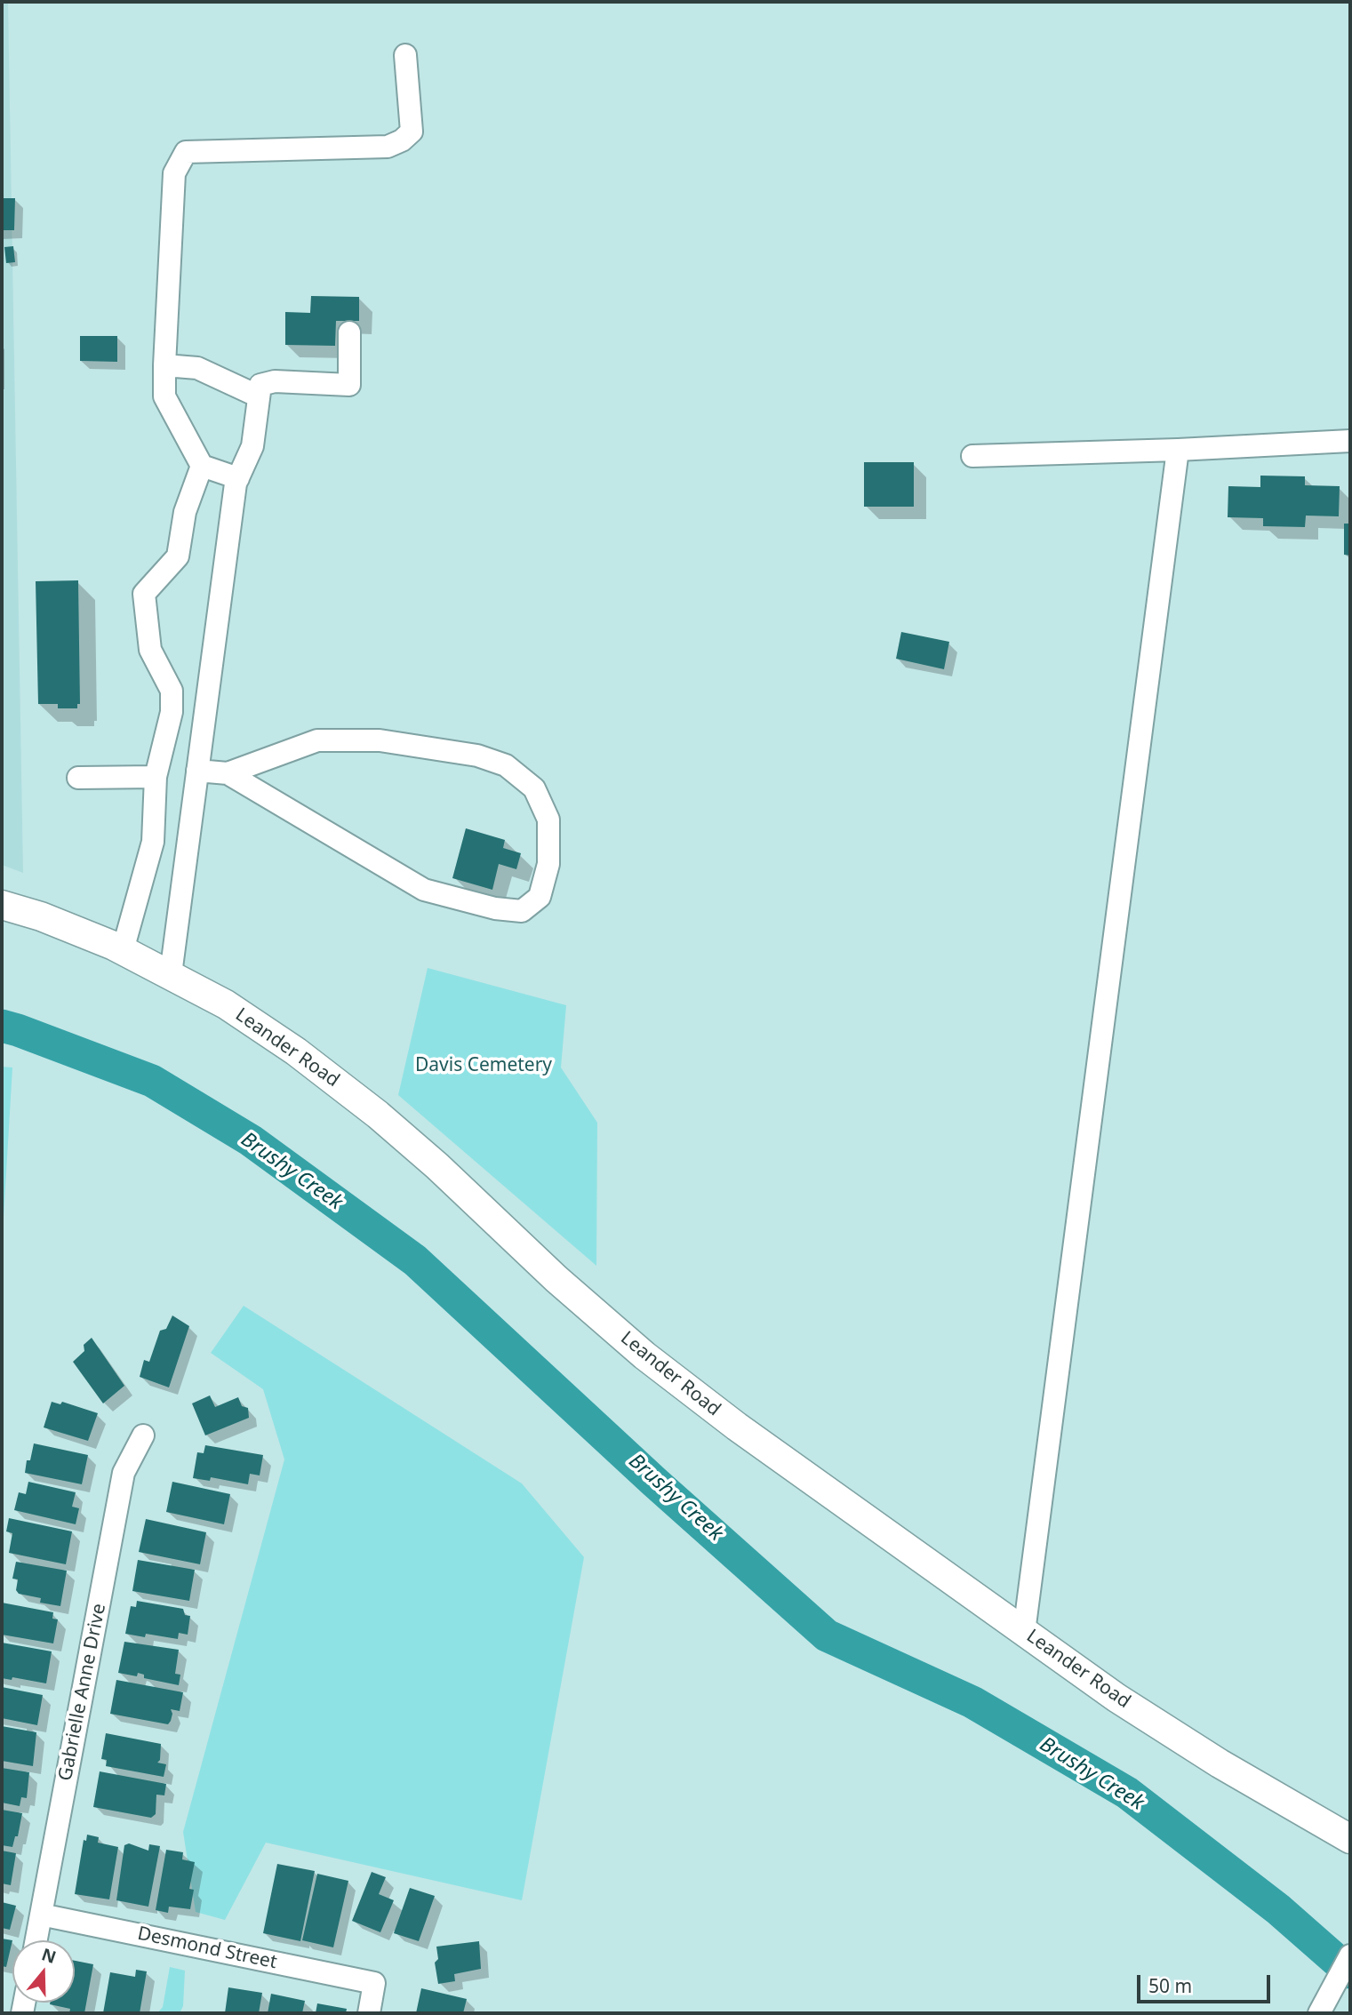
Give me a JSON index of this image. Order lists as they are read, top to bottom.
{
  "streets": {
    "main road": ["Leander Road"],
    "street": ["Gabrielle Anne Drive", "Desmond Street"]
  },
  "crossings": [
    ["Gabrielle Anne Drive", "Desmond Street"]
  ],
  "water": ["Brushy Creek"],
  "parks": ["Davis Cemetery"],
  "scale_bar": "50 m",
  "north": "top"
}
